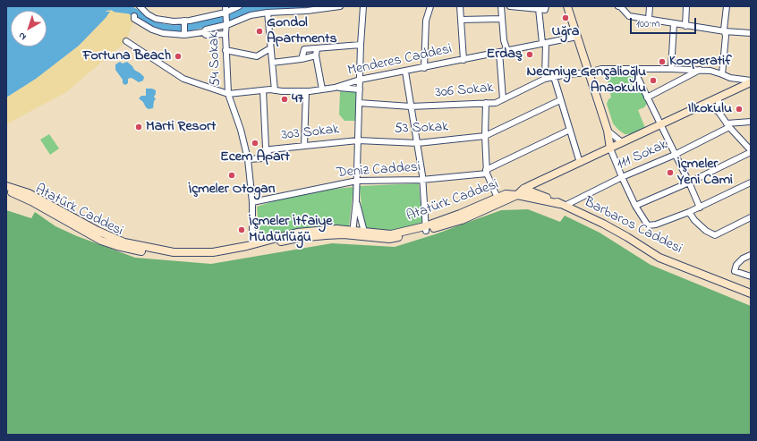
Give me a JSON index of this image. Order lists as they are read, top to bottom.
{
  "streets": {
    "street": [
      "54 Sokak",
      "Menderes Caddesi",
      "306 Sokak",
      "53 Sokak",
      "303 Sokak",
      "111 Sokak",
      "Deniz Caddesi",
      "Atatürk Caddesi",
      "Barbaros Caddesi"
    ]
  },
  "crossings": [
    ["54 Sokak", "Menderes Caddesi"],
    ["54 Sokak", "303 Sokak"],
    ["54 Sokak", "Deniz Caddesi"],
    ["54 Sokak", "Atatürk Caddesi"],
    ["306 Sokak", "Atatürk Caddesi"],
    ["53 Sokak", "303 Sokak"],
    ["111 Sokak", "Atatürk Caddesi"],
    ["111 Sokak", "Barbaros Caddesi"],
    ["Atatürk Caddesi", "Barbaros Caddesi"]
  ],
  "places": [
    "Uğra",
    "Gondol Apartments",
    "Erdaş",
    "Fortuna Beach",
    "Kooperatif",
    "Necmiye Gençalioğlu Anaokulu",
    "47",
    "Ilkokulu",
    "Marti Resort",
    "Ecem Apart",
    "İçmeler Yeni Cami",
    "İçmeler Otogarı",
    "İçmeler İtfaiye Müdürlüğü"
  ],
  "scale_bar": "100 m",
  "north": "bottom left"
}
